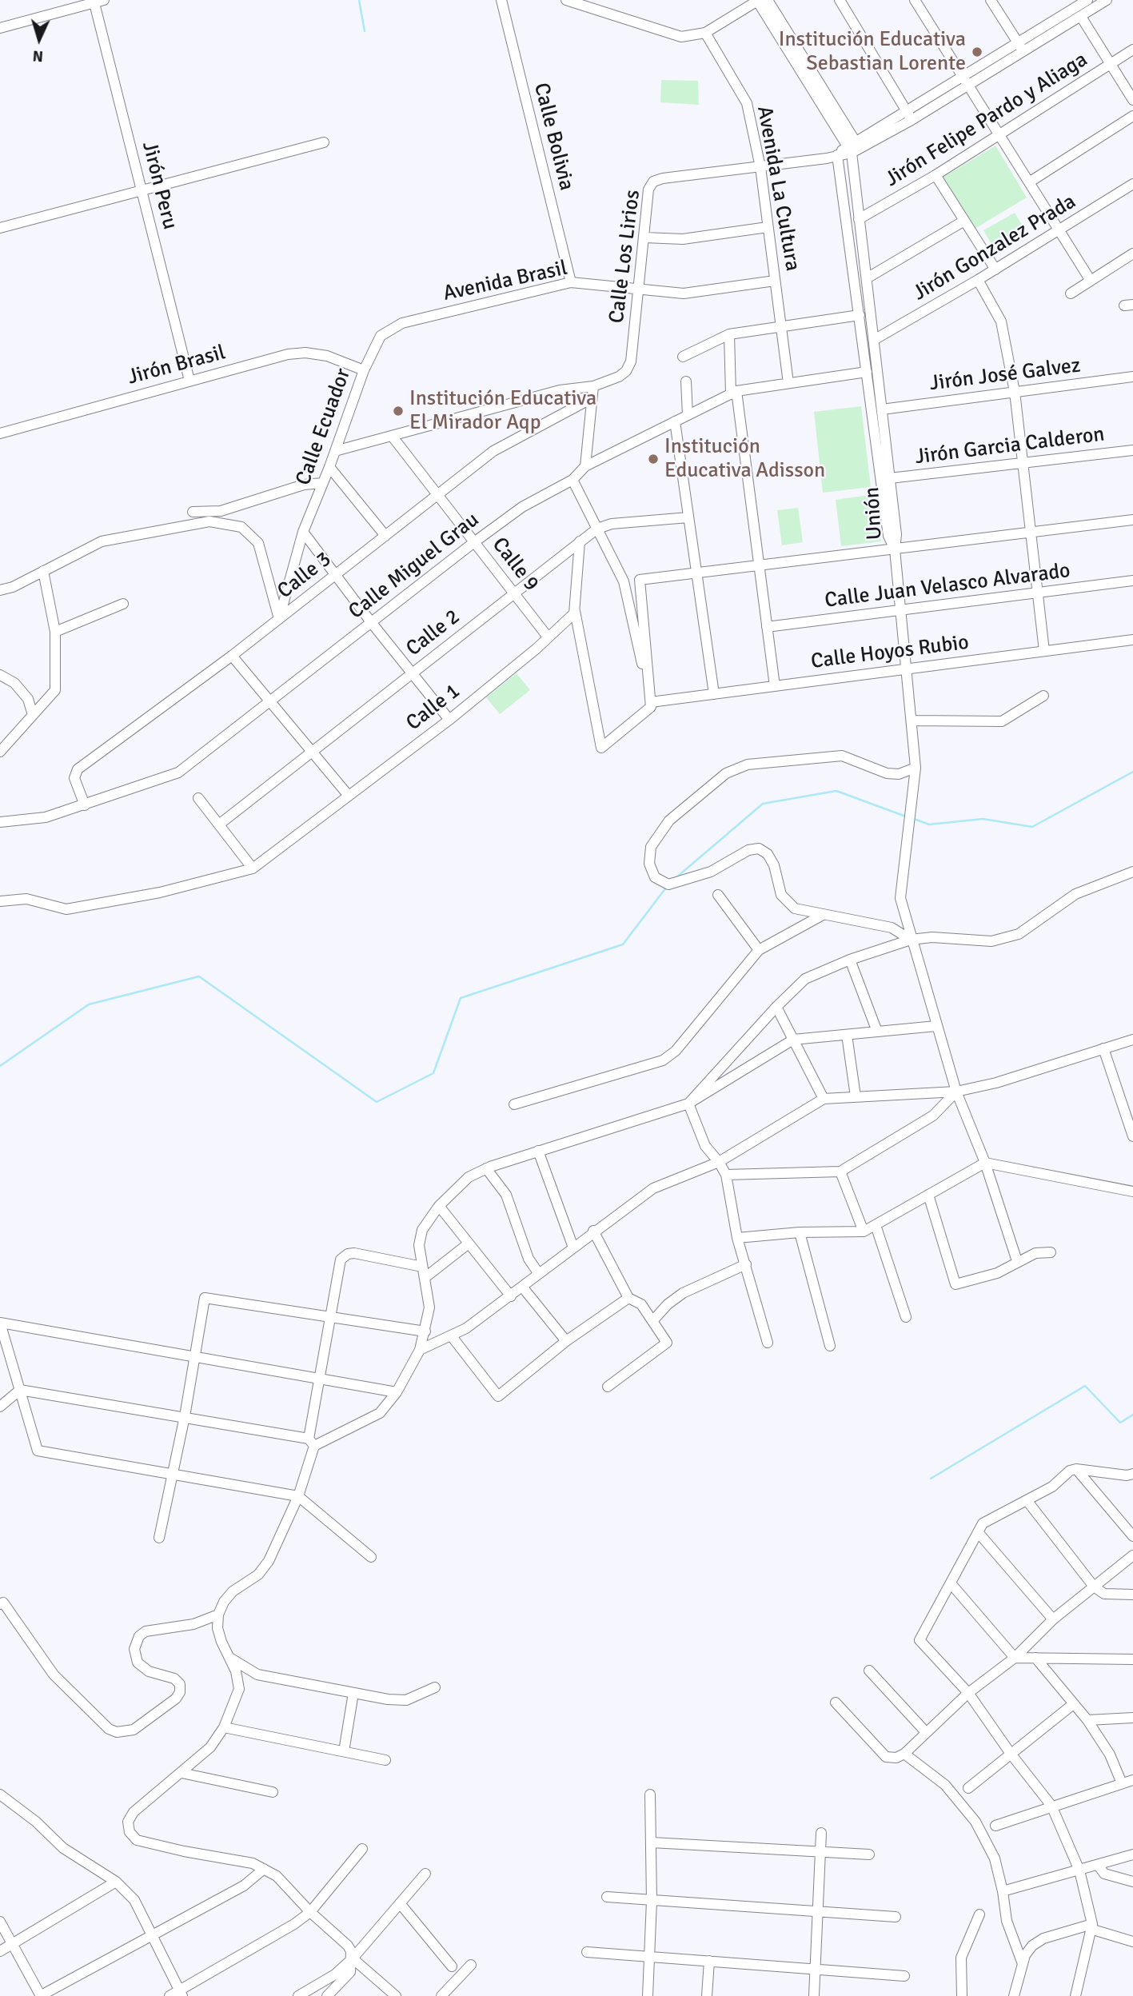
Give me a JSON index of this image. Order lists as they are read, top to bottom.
{
  "streets": {
    "street": [
      "Jirón Felipe Pardo y Aliaga",
      "Calle Bolivia",
      "Jirón Peru",
      "Avenida La Cultura",
      "Jirón Gonzalez Prada",
      "Calle Los Lirios",
      "Avenida Brasil",
      "Jirón Brasil",
      "Jirón José Galvez",
      "Calle Ecuador",
      "Jirón Garcia Calderon",
      "Unión",
      "Calle 9",
      "Calle Miguel Grau",
      "Calle 3",
      "Calle Juan Velasco Alvarado",
      "Calle 2",
      "Calle Hoyos Rubio",
      "Calle 1"
    ]
  },
  "crossings": [
    ["Jirón Felipe Pardo y Aliaga", "Unión"],
    ["Calle Bolivia", "Avenida Brasil"],
    ["Jirón Peru", "Jirón Brasil"],
    ["Avenida La Cultura", "Calle Los Lirios"],
    ["Avenida La Cultura", "Avenida Brasil"],
    ["Avenida La Cultura", "Calle Miguel Grau"],
    ["Jirón Gonzalez Prada", "Unión"],
    ["Calle Los Lirios", "Avenida Brasil"],
    ["Calle Los Lirios", "Calle Ecuador"],
    ["Calle Los Lirios", "Unión"],
    ["Calle Los Lirios", "Calle 9"],
    ["Avenida Brasil", "Calle Ecuador"],
    ["Jirón Brasil", "Calle Ecuador"],
    ["Jirón José Galvez", "Unión"],
    ["Calle Ecuador", "Calle 3"],
    ["Jirón Garcia Calderon", "Unión"],
    ["Unión", "Calle Miguel Grau"],
    ["Calle 9", "Calle Miguel Grau"],
    ["Calle 9", "Calle 3"],
    ["Calle 9", "Calle 2"],
    ["Calle 9", "Calle 1"],
    ["Calle Miguel Grau", "Calle 3"]
  ],
  "places": ["Institución Educativa Sebastian Lorente", "Institución Educativa El Mirador Aqp", "Institución Educativa Adisson"],
  "north": "bottom"
}
